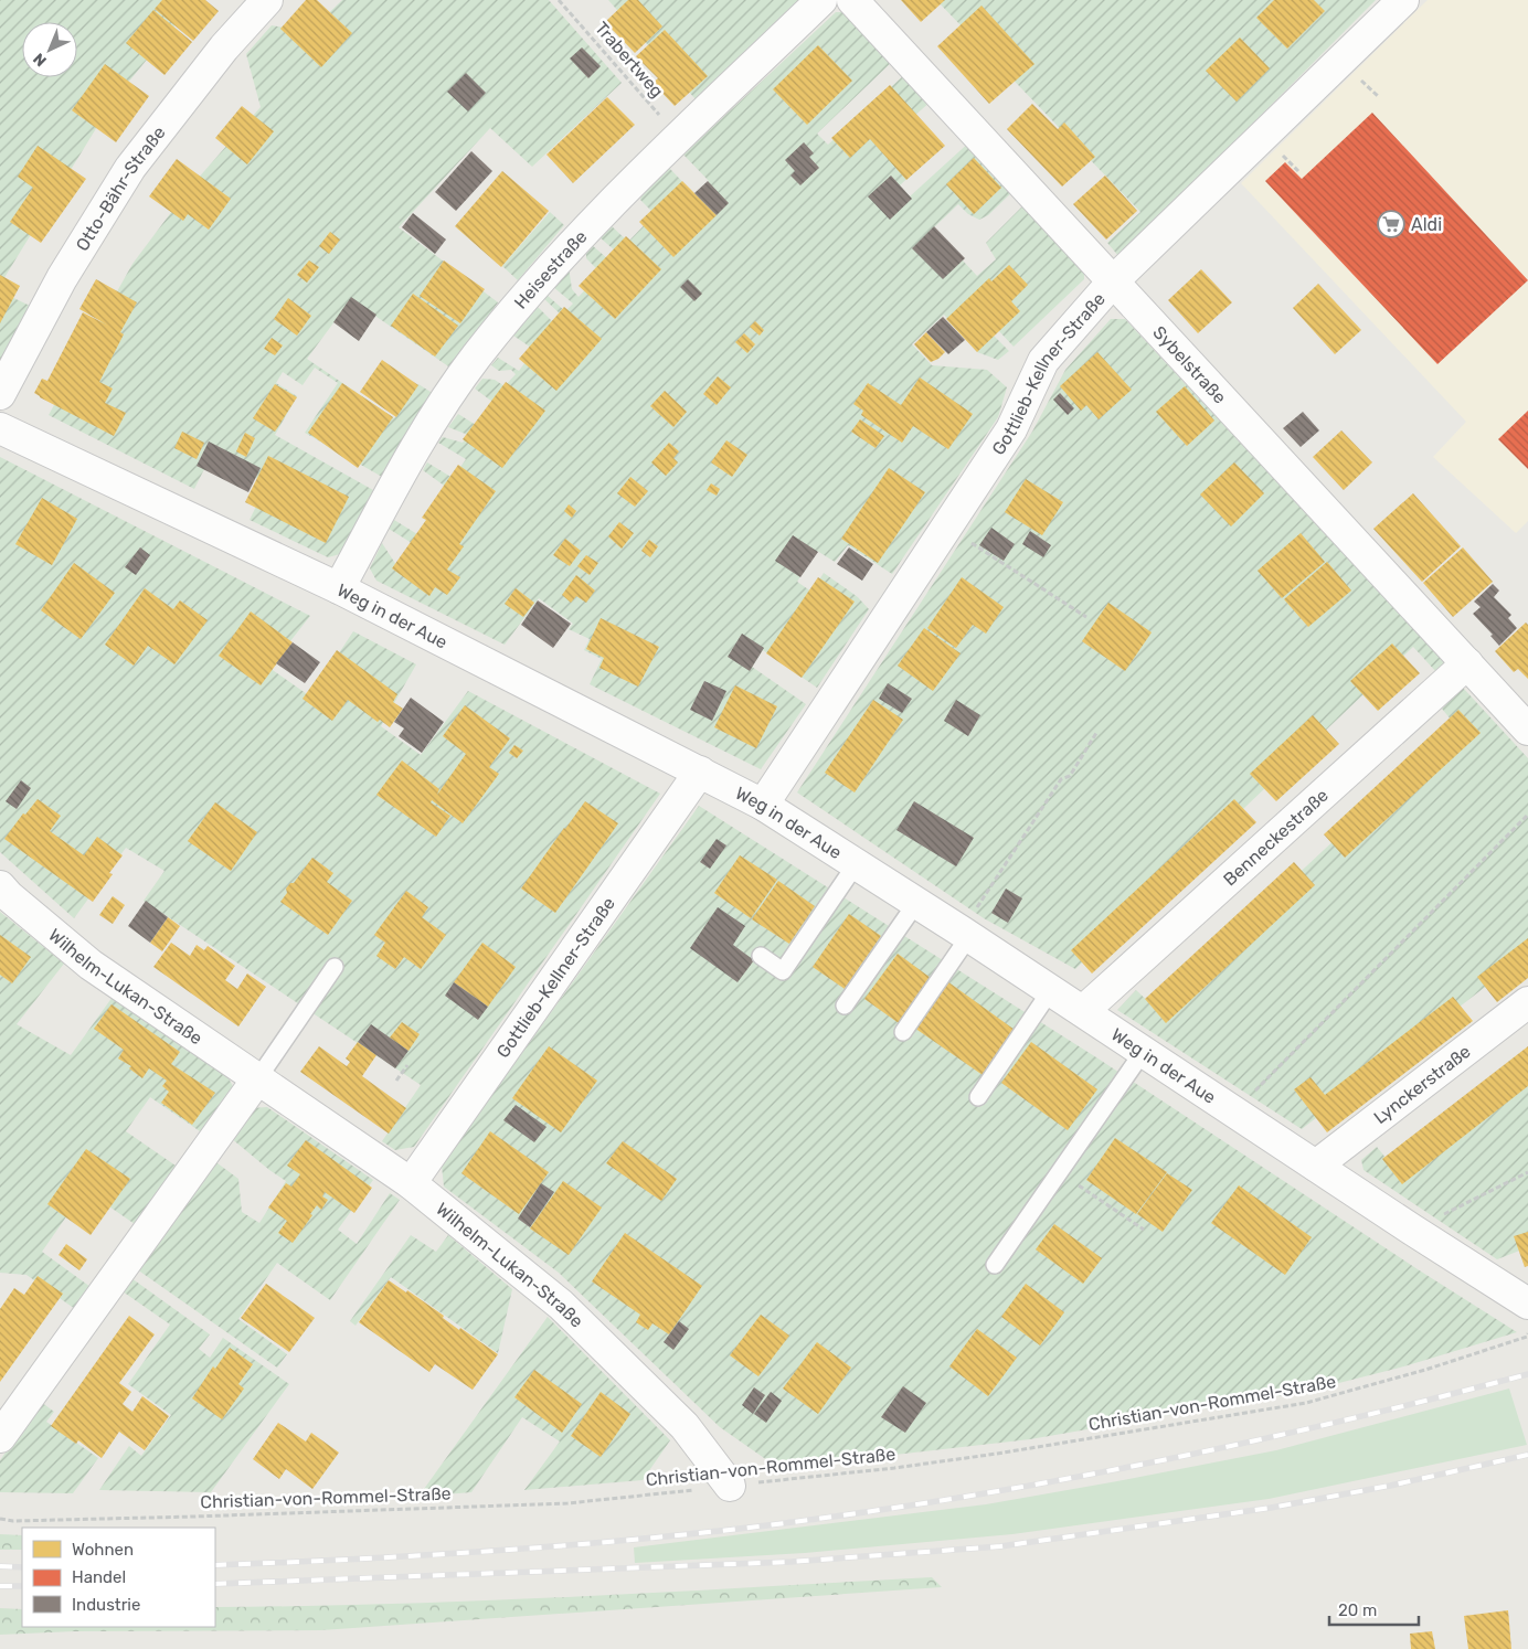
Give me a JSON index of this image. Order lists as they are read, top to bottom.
{
  "streets": {
    "street": [
      "Otto-Bähr-Straße",
      "Heisestraße",
      "Sybelstraße",
      "Gottlieb-Kellner-Straße",
      "Weg in der Aue",
      "Benneckestraße",
      "Wilhelm-Lukan-Straße",
      "Lynckerstraße"
    ],
    "path": ["Trabertweg", "Christian-von-Rommel-Straße"]
  },
  "crossings": [
    ["Trabertweg", "Heisestraße"],
    ["Heisestraße", "Weg in der Aue"],
    ["Sybelstraße", "Gottlieb-Kellner-Straße"],
    ["Sybelstraße", "Benneckestraße"],
    ["Gottlieb-Kellner-Straße", "Weg in der Aue"],
    ["Gottlieb-Kellner-Straße", "Wilhelm-Lukan-Straße"],
    ["Weg in der Aue", "Benneckestraße"],
    ["Weg in der Aue", "Lynckerstraße"],
    ["Wilhelm-Lukan-Straße", "Christian-von-Rommel-Straße"]
  ],
  "places": {
    "supermarket": ["Aldi"]
  },
  "legend": ["Wohnen", "Handel", "Industrie"],
  "scale_bar": "20 m",
  "north": "bottom left"
}
